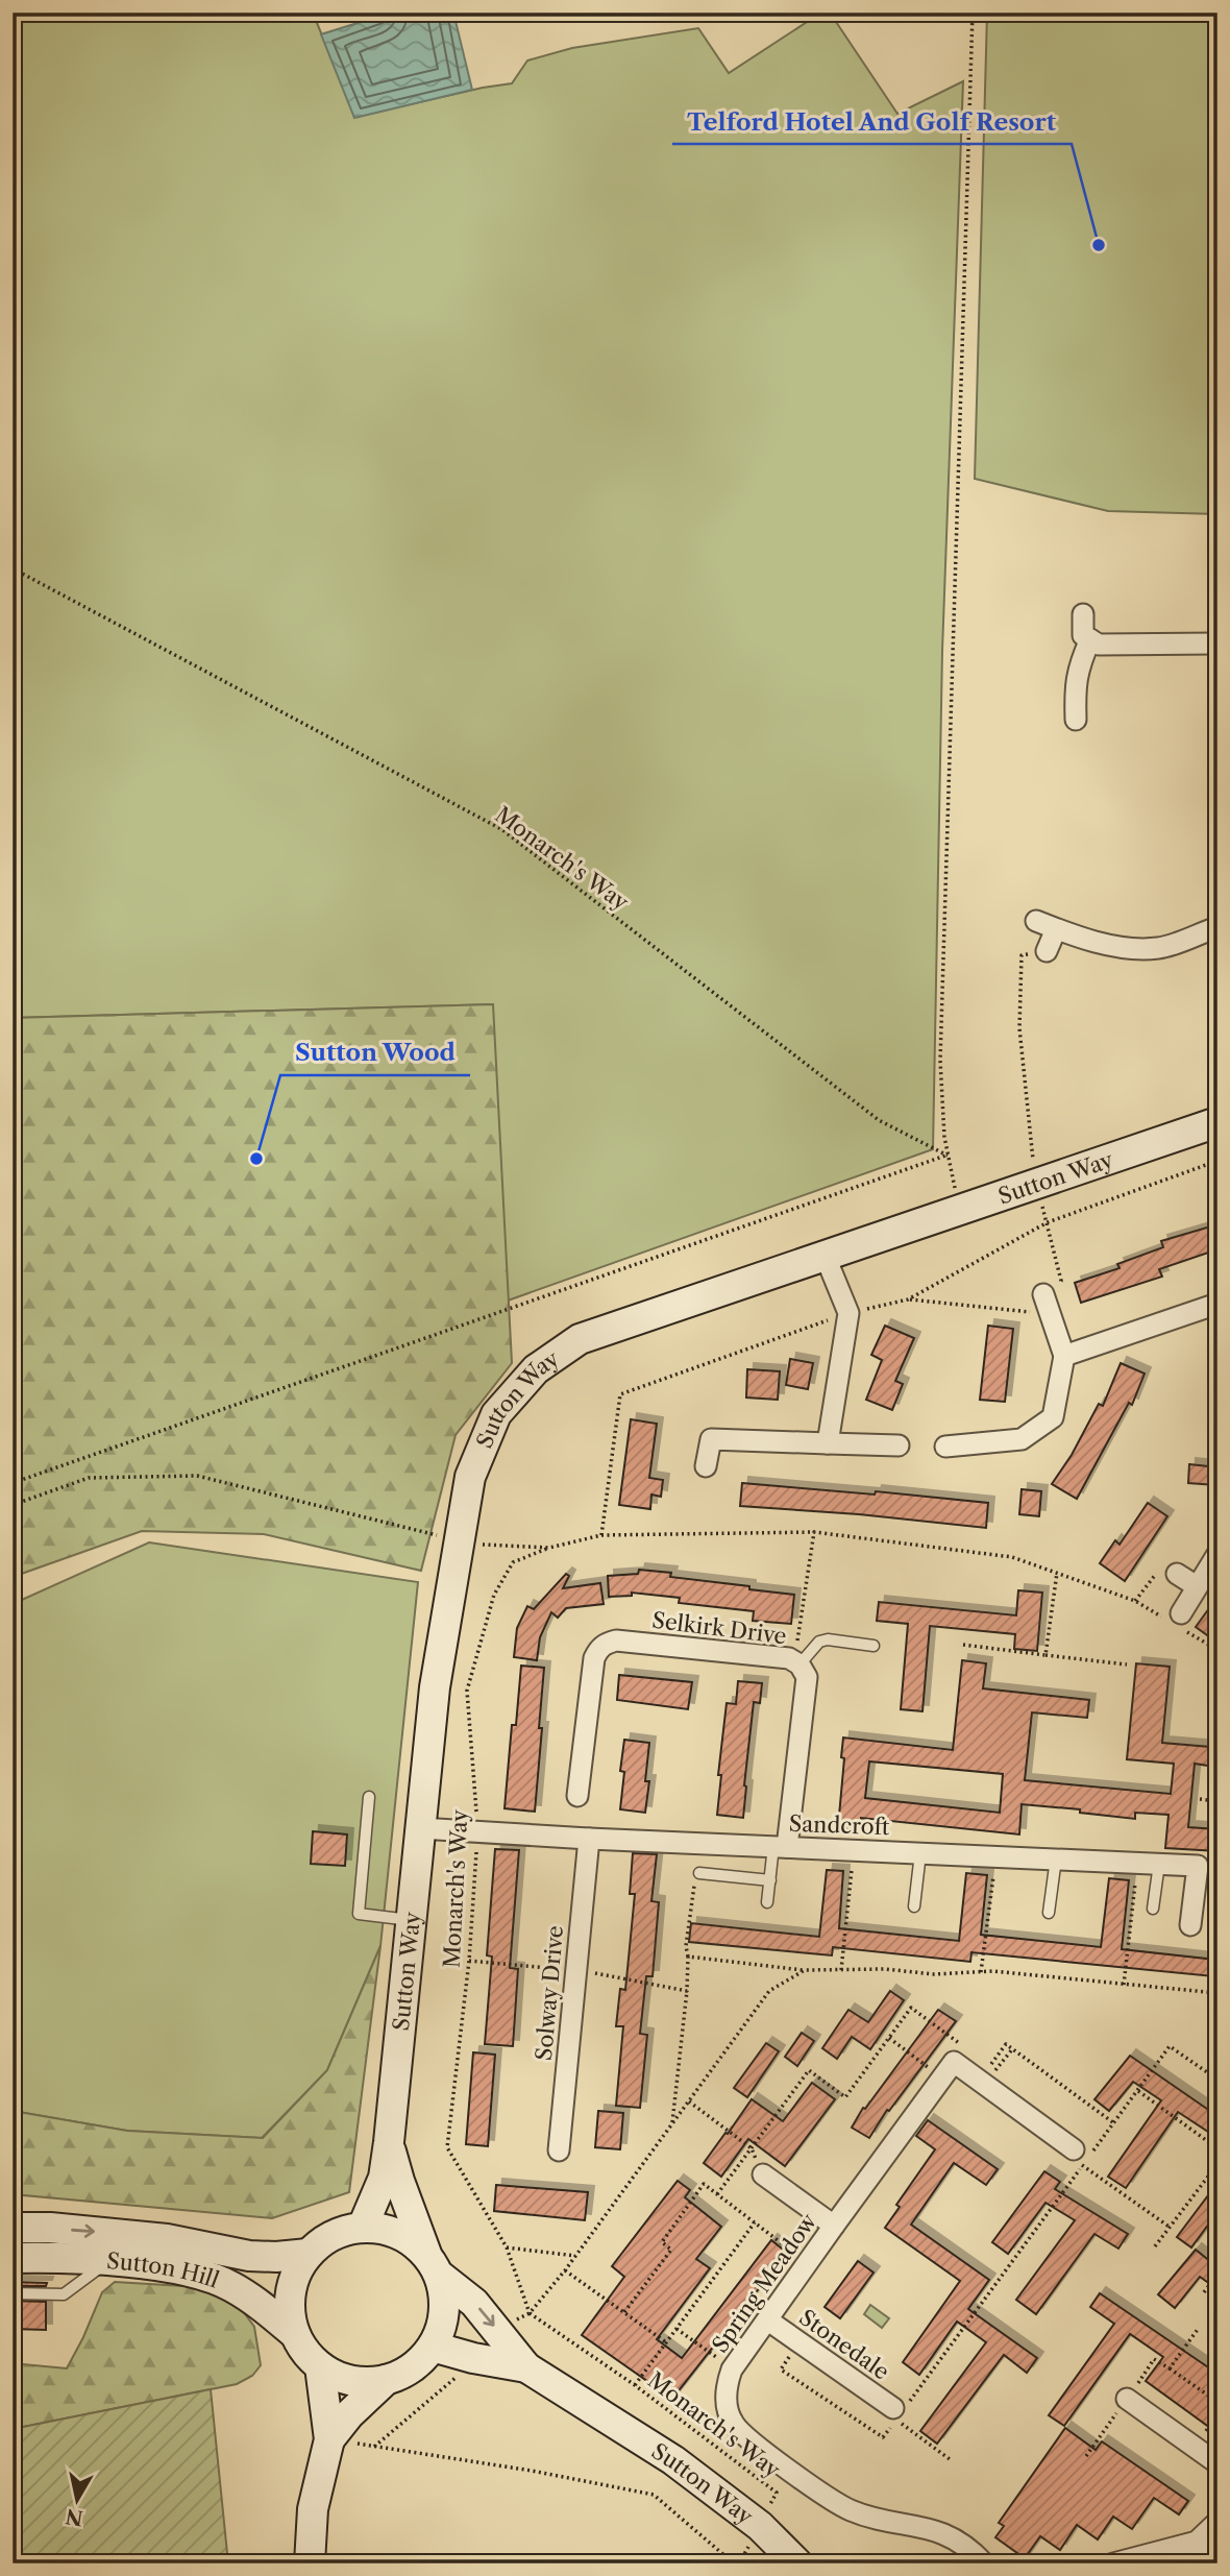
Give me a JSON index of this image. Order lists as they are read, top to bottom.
{
  "streets": {
    "street": [
      "Sutton Way",
      "Selkirk Drive",
      "Sandcroft",
      "Solway Drive",
      "Sutton Hill",
      "Spring Meadow",
      "Stonedale"
    ],
    "path": ["Monarch's Way"]
  },
  "crossings": [
    ["Monarch's Way", "Sutton Way"],
    ["Monarch's Way", "Sandcroft"],
    ["Sutton Way", "Sandcroft"],
    ["Sutton Way", "Sutton Hill"],
    ["Selkirk Drive", "Sandcroft"],
    ["Sandcroft", "Solway Drive"],
    ["Spring Meadow", "Stonedale"]
  ],
  "places": ["Telford Hotel And Golf Resort", "Sutton Wood"],
  "north": "bottom"
}
